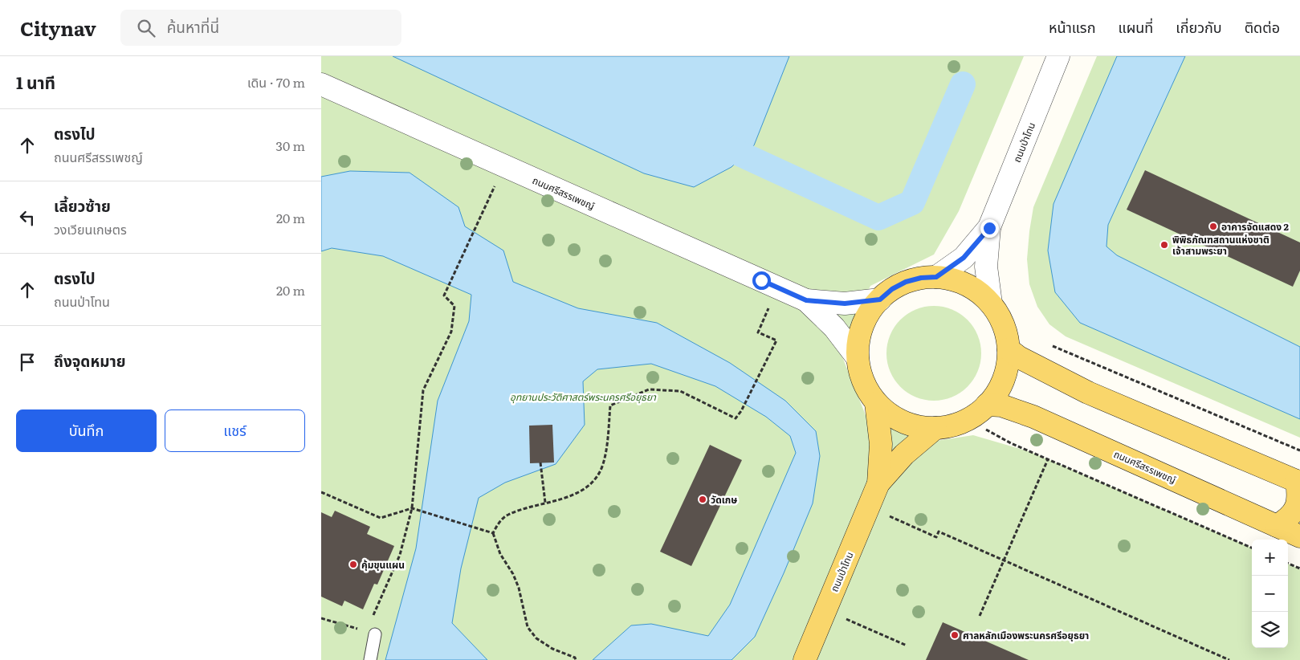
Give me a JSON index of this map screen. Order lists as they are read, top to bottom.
{
  "streets": {
    "main road": ["ถนนป่าโทน", "ถนนศรีสรรเพชญ์"]
  },
  "parks": ["อุทยานประวัติศาสตร์พระนครศรีอยุธยา"],
  "places": [
    "อาคารจัดแสดง 2",
    "พิพิธภัณฑสถานแห่งชาติ เจ้าสามพระยา",
    "วัดเกษ",
    "คุ้มขุนแผน",
    "ศาลหลักเมืองพระนครศรีอยุธยา"
  ],
  "page": {
    "header": "Citynav",
    "search": "ค้นหาที่นี่",
    "nav": [
      "หน้าแรก",
      "แผนที่",
      "เกี่ยวกับ",
      "ติดต่อ"
    ],
    "heading": ["1 นาที", "เดิน · 70 m"],
    "list": [
      ["ตรงไป", "ถนนศรีสรรเพชญ์", "30 m"],
      ["เลี้ยวซ้าย", "วงเวียนเกษตร", "20 m"],
      ["ตรงไป", "ถนนป่าโทน", "20 m"],
      "ถึงจุดหมาย"
    ],
    "buttons": ["บันทึก", "แชร์"],
    "map_buttons": ["+", "−"]
  }
}
